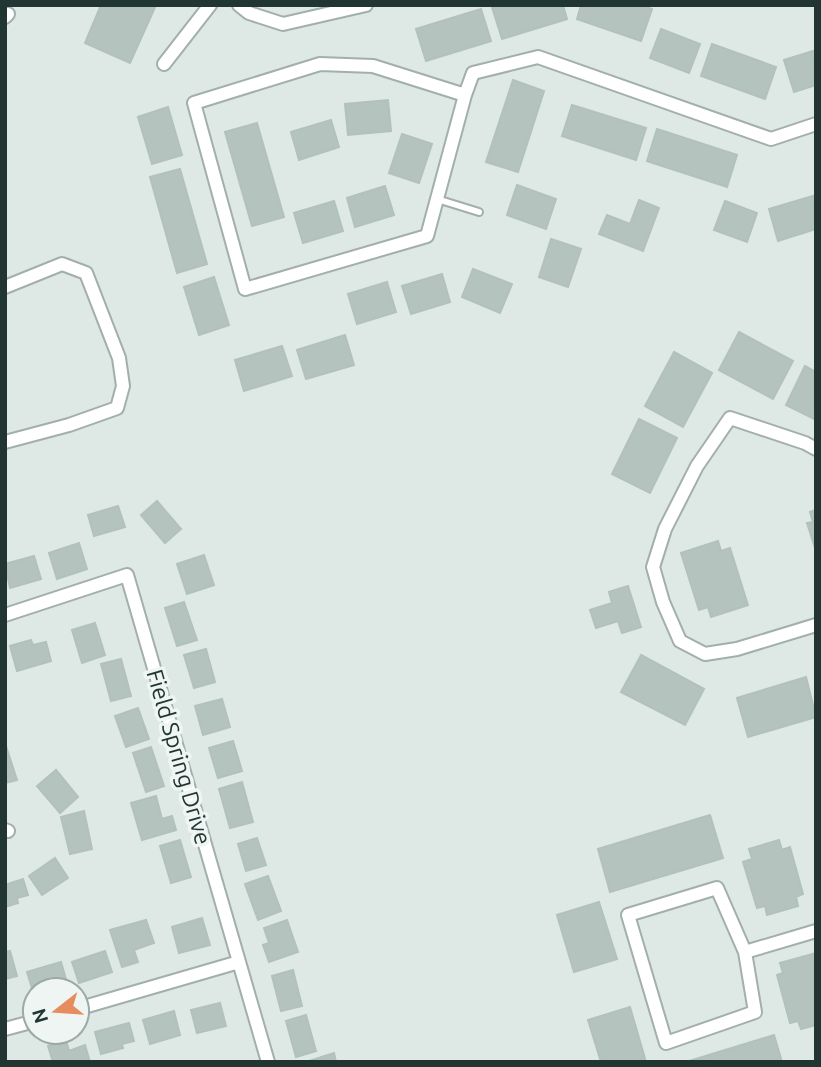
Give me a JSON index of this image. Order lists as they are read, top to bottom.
{
  "streets": {
    "street": ["Field Spring Drive"]
  },
  "north": "left"
}
